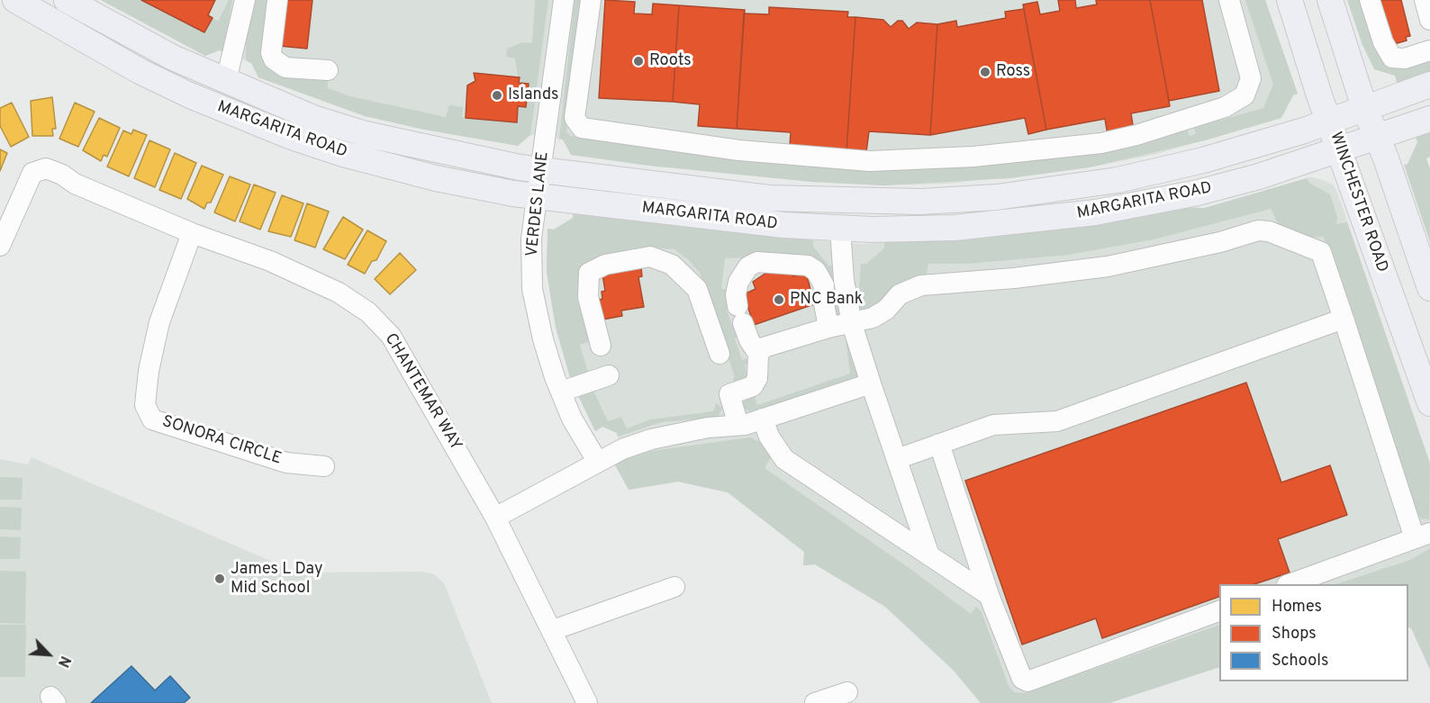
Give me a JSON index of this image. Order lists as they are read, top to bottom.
{
  "streets": {
    "main road": ["MARGARITA ROAD", "WINCHESTER ROAD"],
    "street": ["VERDES LANE", "CHANTEMAR WAY", "SONORA CIRCLE"]
  },
  "crossings": [
    ["MARGARITA ROAD", "WINCHESTER ROAD"],
    ["MARGARITA ROAD", "VERDES LANE"],
    ["CHANTEMAR WAY", "SONORA CIRCLE"]
  ],
  "places": [
    "Roots",
    "Ross",
    "Islands",
    "PNC Bank",
    "James L Day Mid School"
  ],
  "legend": ["Homes", "Shops", "Schools"],
  "north": "bottom right"
}
